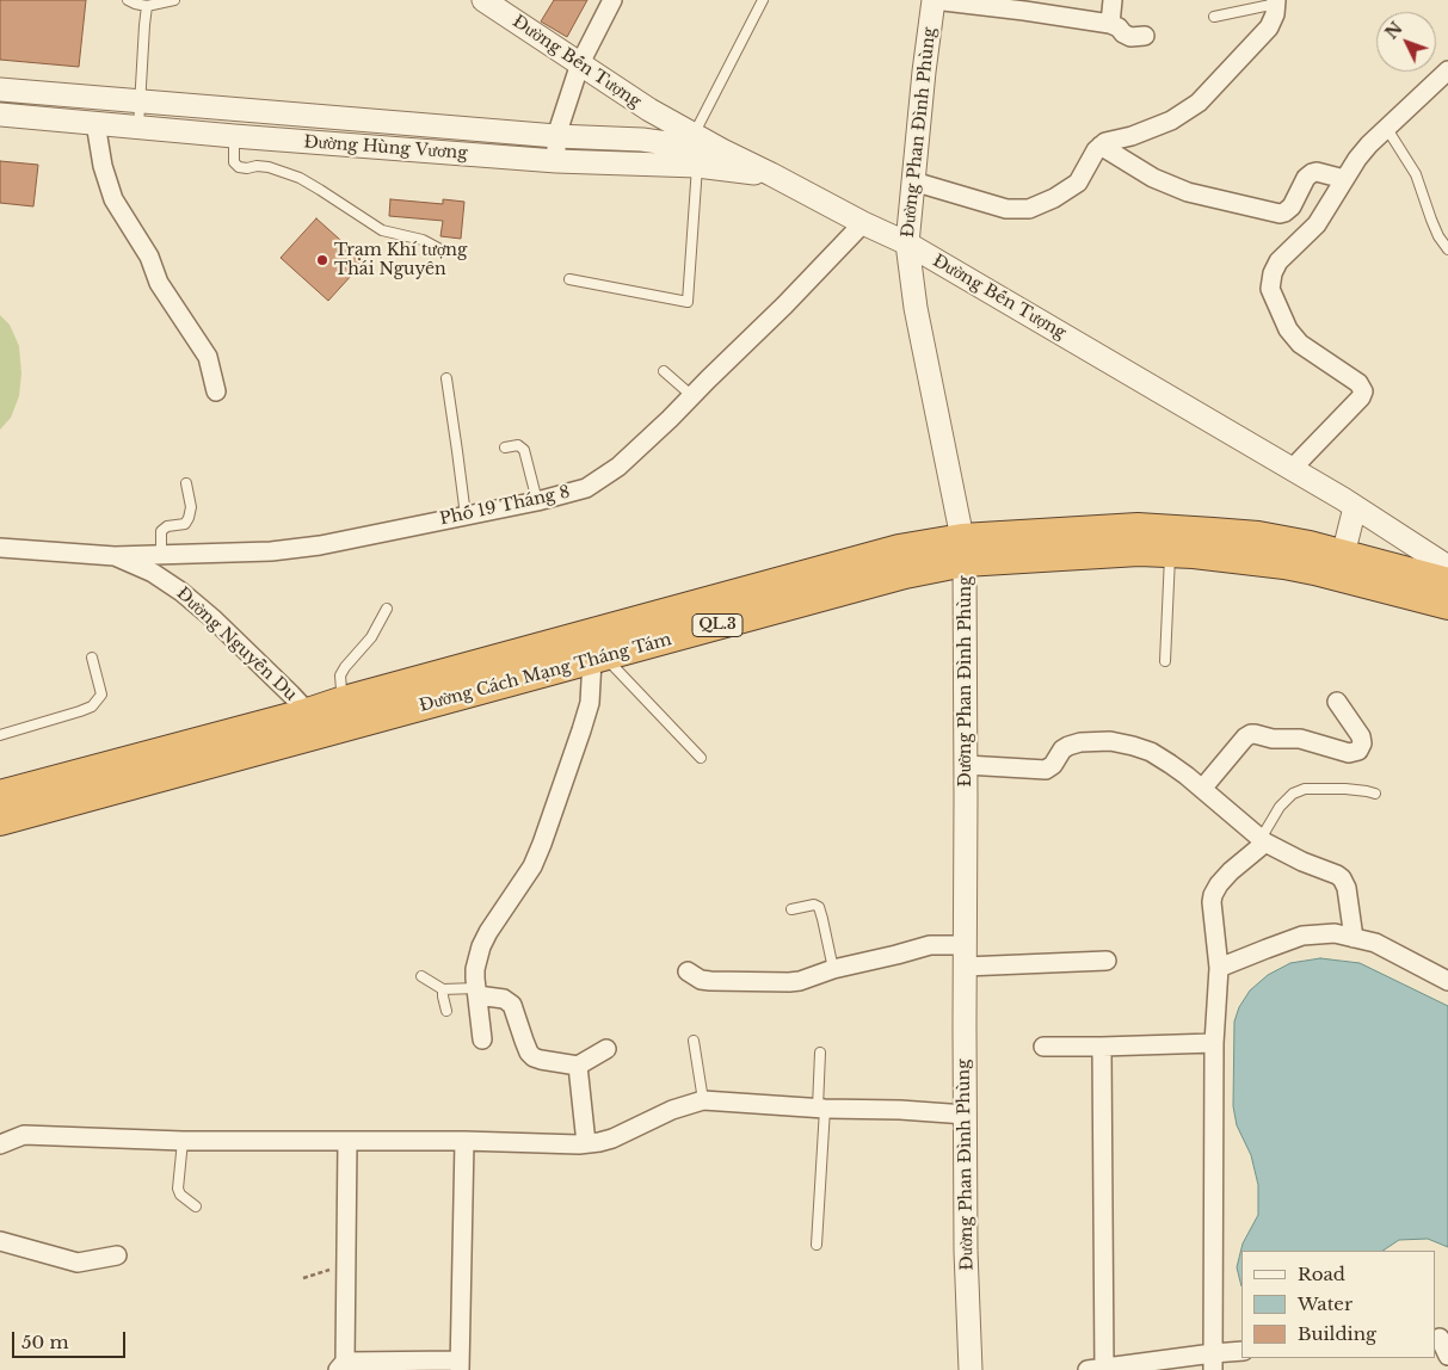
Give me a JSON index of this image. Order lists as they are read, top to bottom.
{
  "streets": {
    "highway": ["QL.3", "Đường Cách Mạng Tháng Tám"],
    "street": [
      "Đường Bến Tượng",
      "Đường Phan Đình Phùng",
      "Đường Hùng Vương",
      "Phố 19 Tháng 8",
      "Đường Nguyễn Du"
    ]
  },
  "crossings": [
    ["Đường Bến Tượng", "Đường Phan Đình Phùng"],
    ["Đường Bến Tượng", "Đường Hùng Vương"],
    ["Đường Bến Tượng", "Phố 19 Tháng 8"],
    ["Đường Phan Đình Phùng", "Đường Cách Mạng Tháng Tám"],
    ["Phố 19 Tháng 8", "Đường Nguyễn Du"],
    ["Đường Nguyễn Du", "Đường Cách Mạng Tháng Tám"]
  ],
  "places": ["Trạm Khí tượng Thái Nguyên"],
  "legend": ["Road", "Water", "Building"],
  "scale_bar": "50 m",
  "north": "top left"
}
